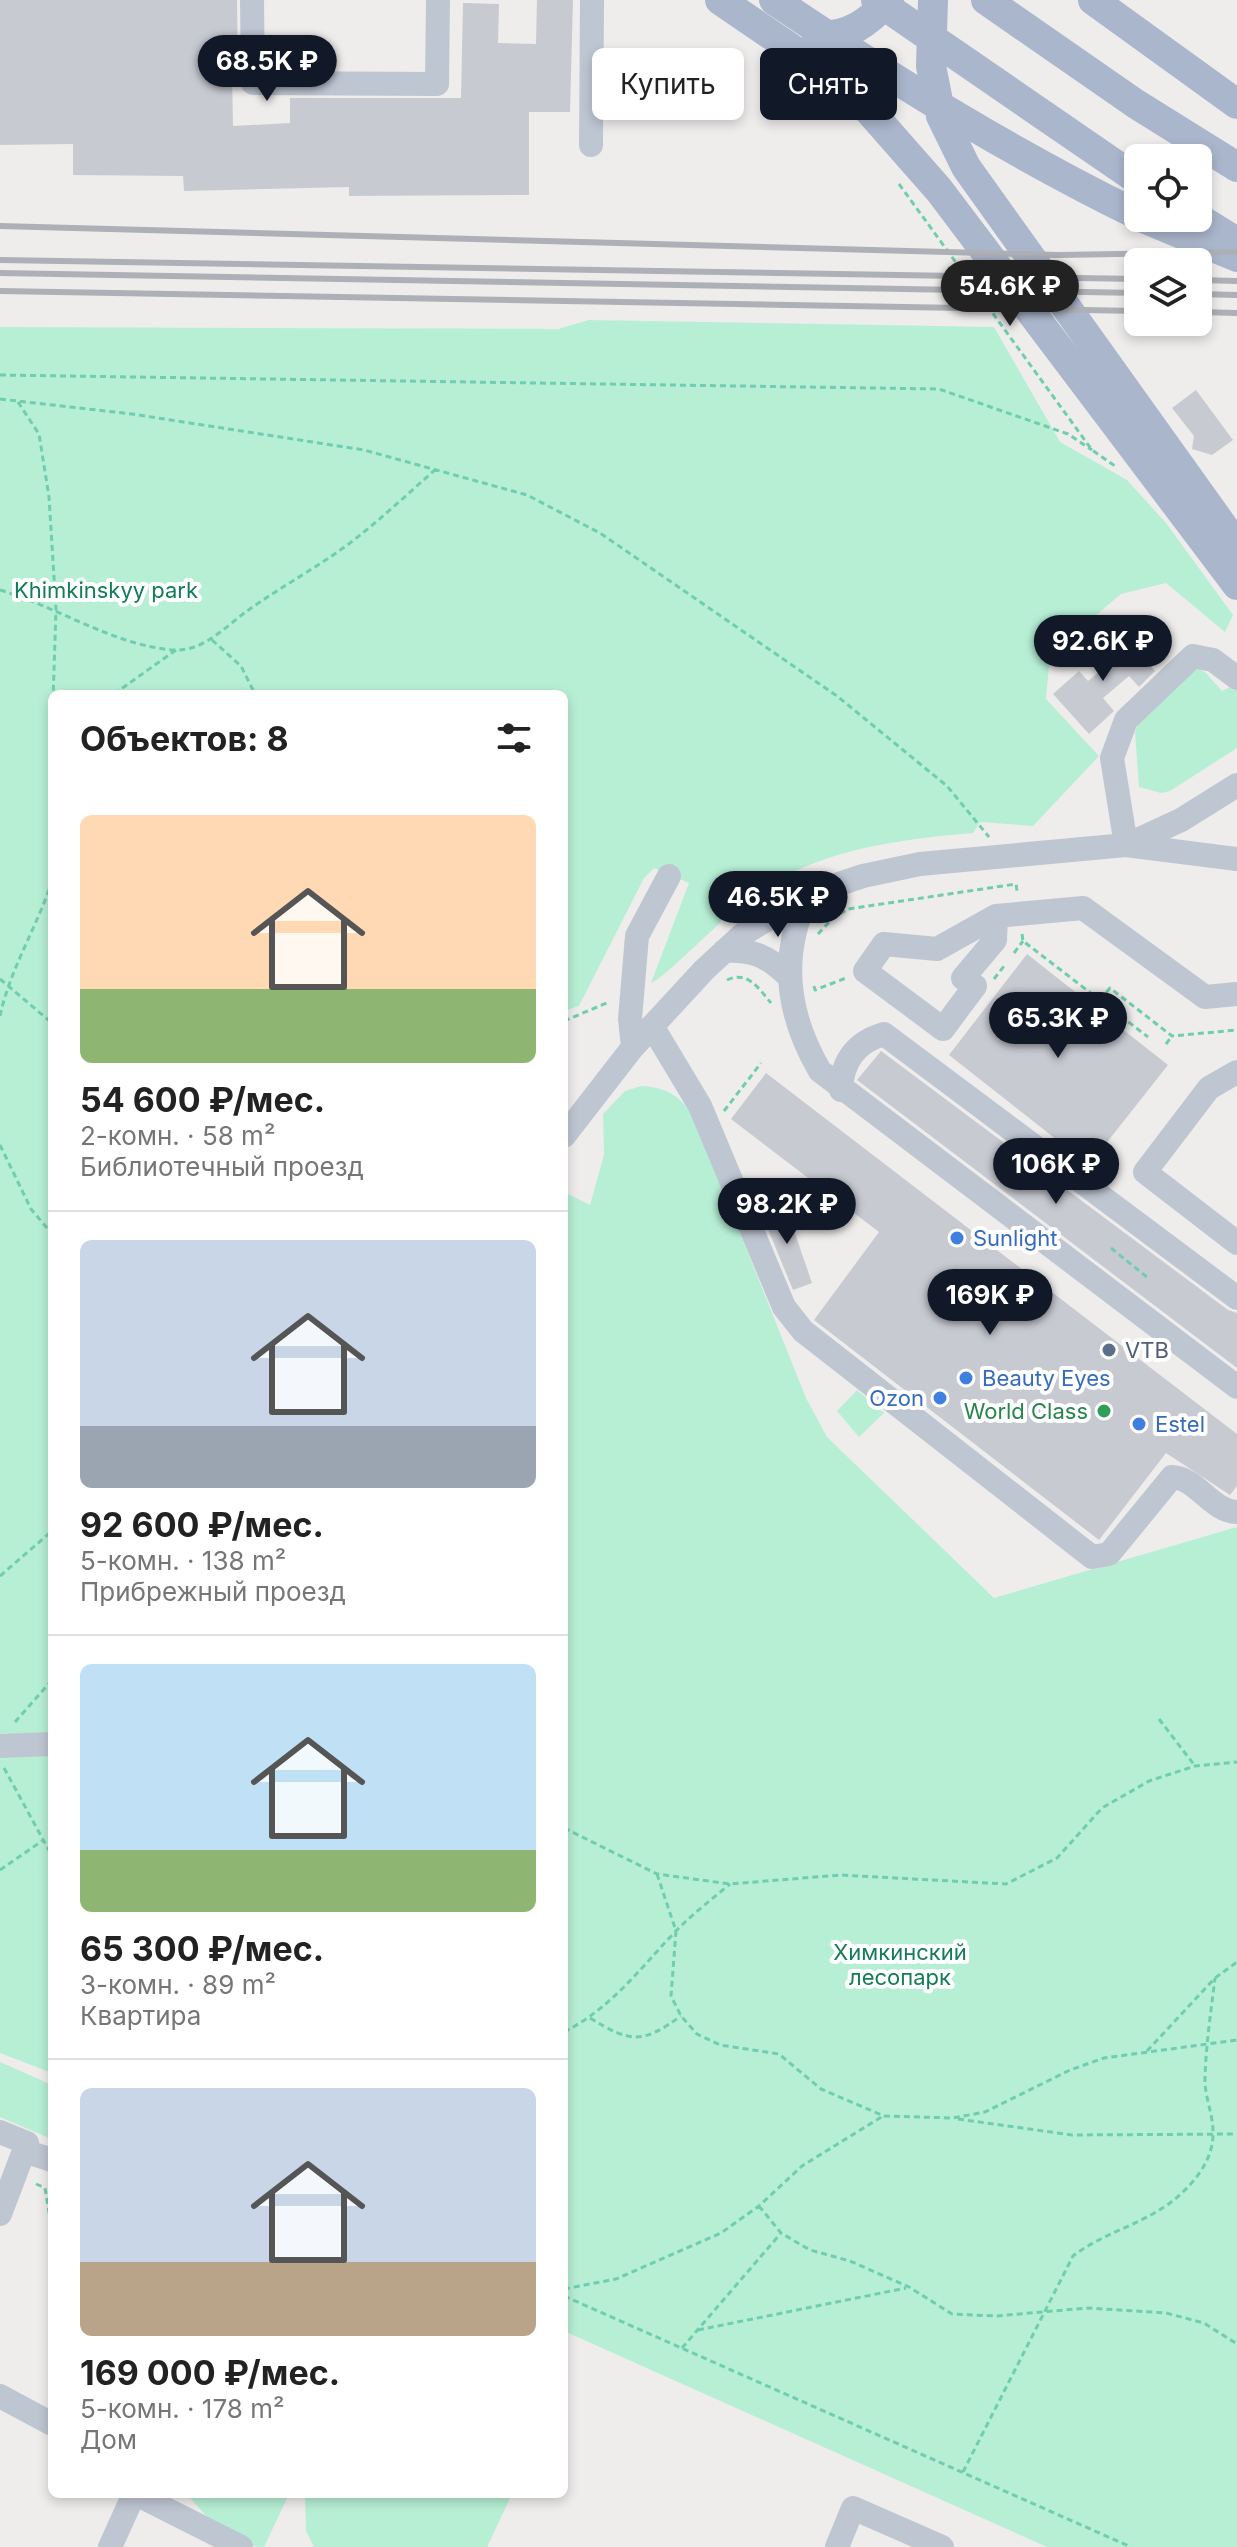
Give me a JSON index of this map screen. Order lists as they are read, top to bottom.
{
  "parks": ["Khimkinskyy park", "Химкинский лесопарк"],
  "places": [
    "Sunlight",
    "VTB",
    "Beauty Eyes",
    "Ozon",
    "World Class",
    "Estel"
  ],
  "page": {
    "price": [
      "68.5K ₽",
      "54.6K ₽",
      "92.6K ₽",
      "46.5K ₽",
      "65.3K ₽",
      "106K ₽",
      "98.2K ₽",
      "169K ₽"
    ],
    "chip": ["Купить", "Снять"],
    "heading": "Объектов: 8",
    "list": [
      {
        "name": "54 600 ₽/мес.",
        "note": "2-комн. · 58 m² · Библиотечный проезд"
      },
      {
        "name": "92 600 ₽/мес.",
        "note": "5-комн. · 138 m² · Прибрежный проезд"
      },
      {
        "name": "65 300 ₽/мес.",
        "note": "3-комн. · 89 m² · Квартира"
      },
      {
        "name": "169 000 ₽/мес.",
        "note": "5-комн. · 178 m² · Дом"
      }
    ]
  }
}
